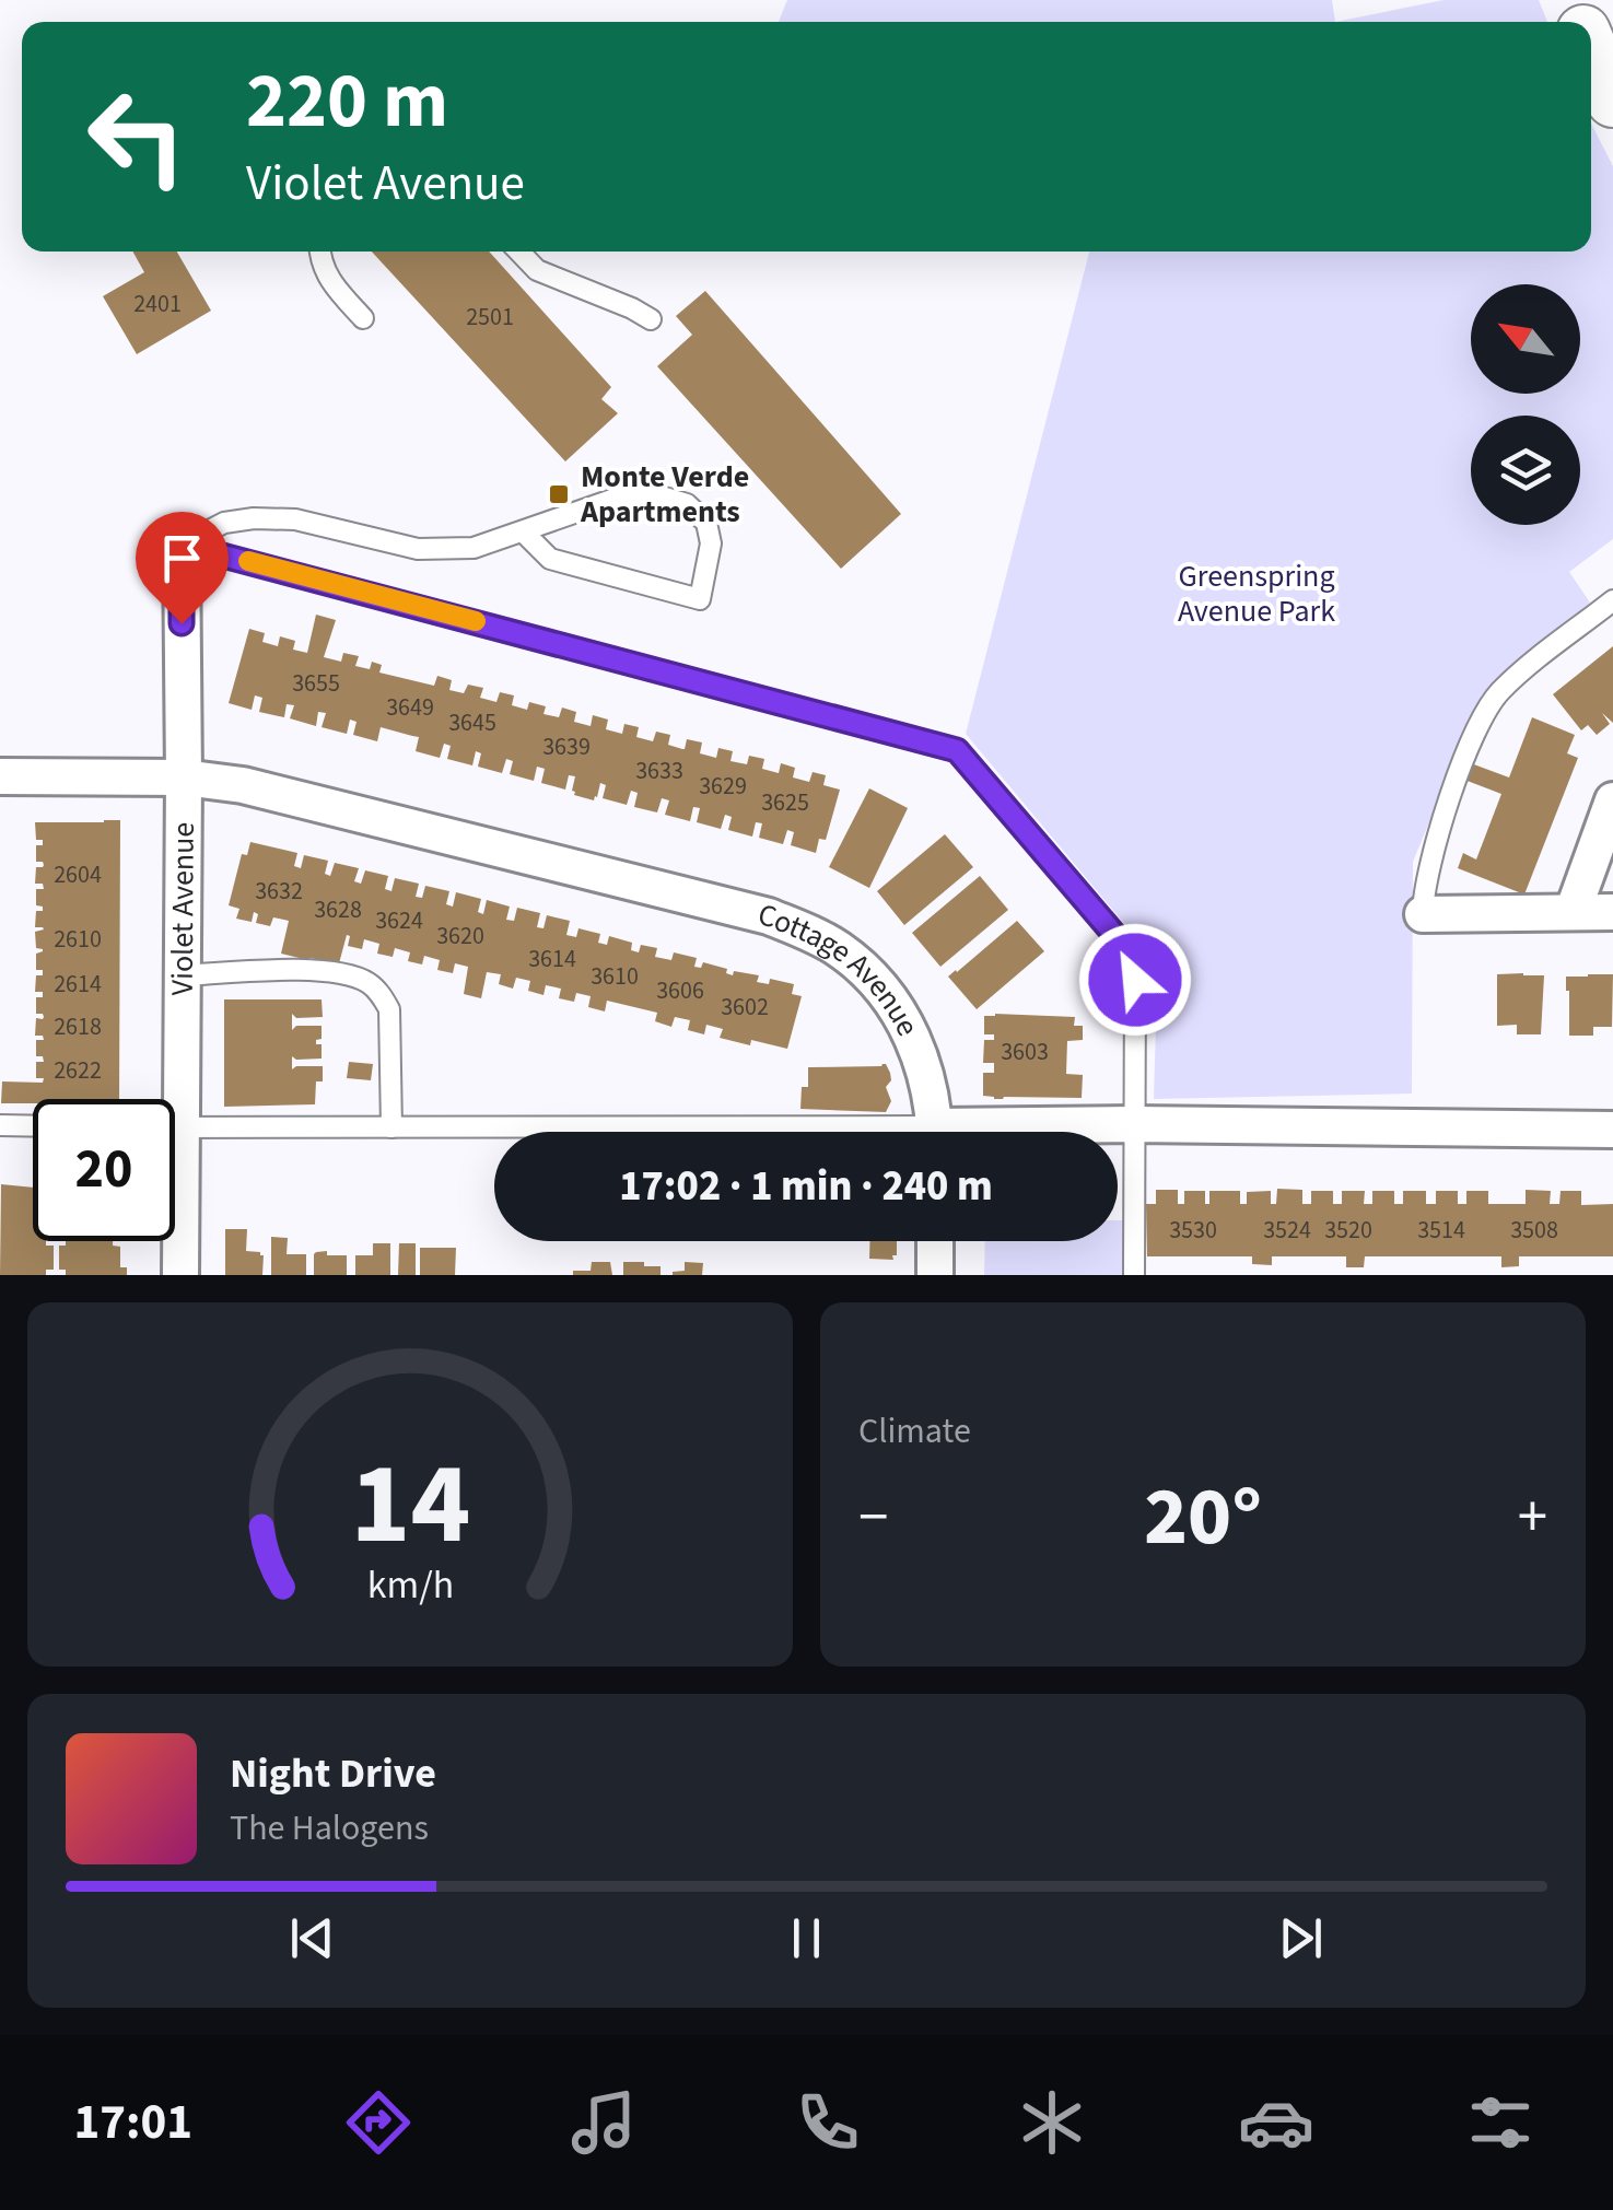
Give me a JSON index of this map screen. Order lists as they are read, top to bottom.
{
  "streets": {
    "street": ["Violet Avenue", "Cottage Avenue"]
  },
  "crossings": [
    ["Violet Avenue", "Cottage Avenue"]
  ],
  "parks": ["Greenspring Avenue Park"],
  "places": {
    "transit": ["Monte Verde Apartments"]
  },
  "house_numbers": [
    "2401",
    "2501",
    "3655",
    "3649",
    "3645",
    "3639",
    "3633",
    "3629",
    "3625",
    "2604",
    "3632",
    "3628",
    "3624",
    "3620",
    "2610",
    "3614",
    "3610",
    "2614",
    "3606",
    "3602",
    "2618",
    "3603",
    "2622",
    "3530",
    "3524",
    "3520",
    "3514",
    "3508"
  ],
  "north": "top left",
  "page": {
    "turn": ["220 m", "Violet Avenue"],
    "limit": "20",
    "trip": "17:02 · 1 min · 240 m",
    "tile": "Climate",
    "heat": ["−", "20°", "+"],
    "song": ["Night Drive", "The Halogens"],
    "tabs": "17:01",
    "gauge": ["14", "km/h"]
  }
}
